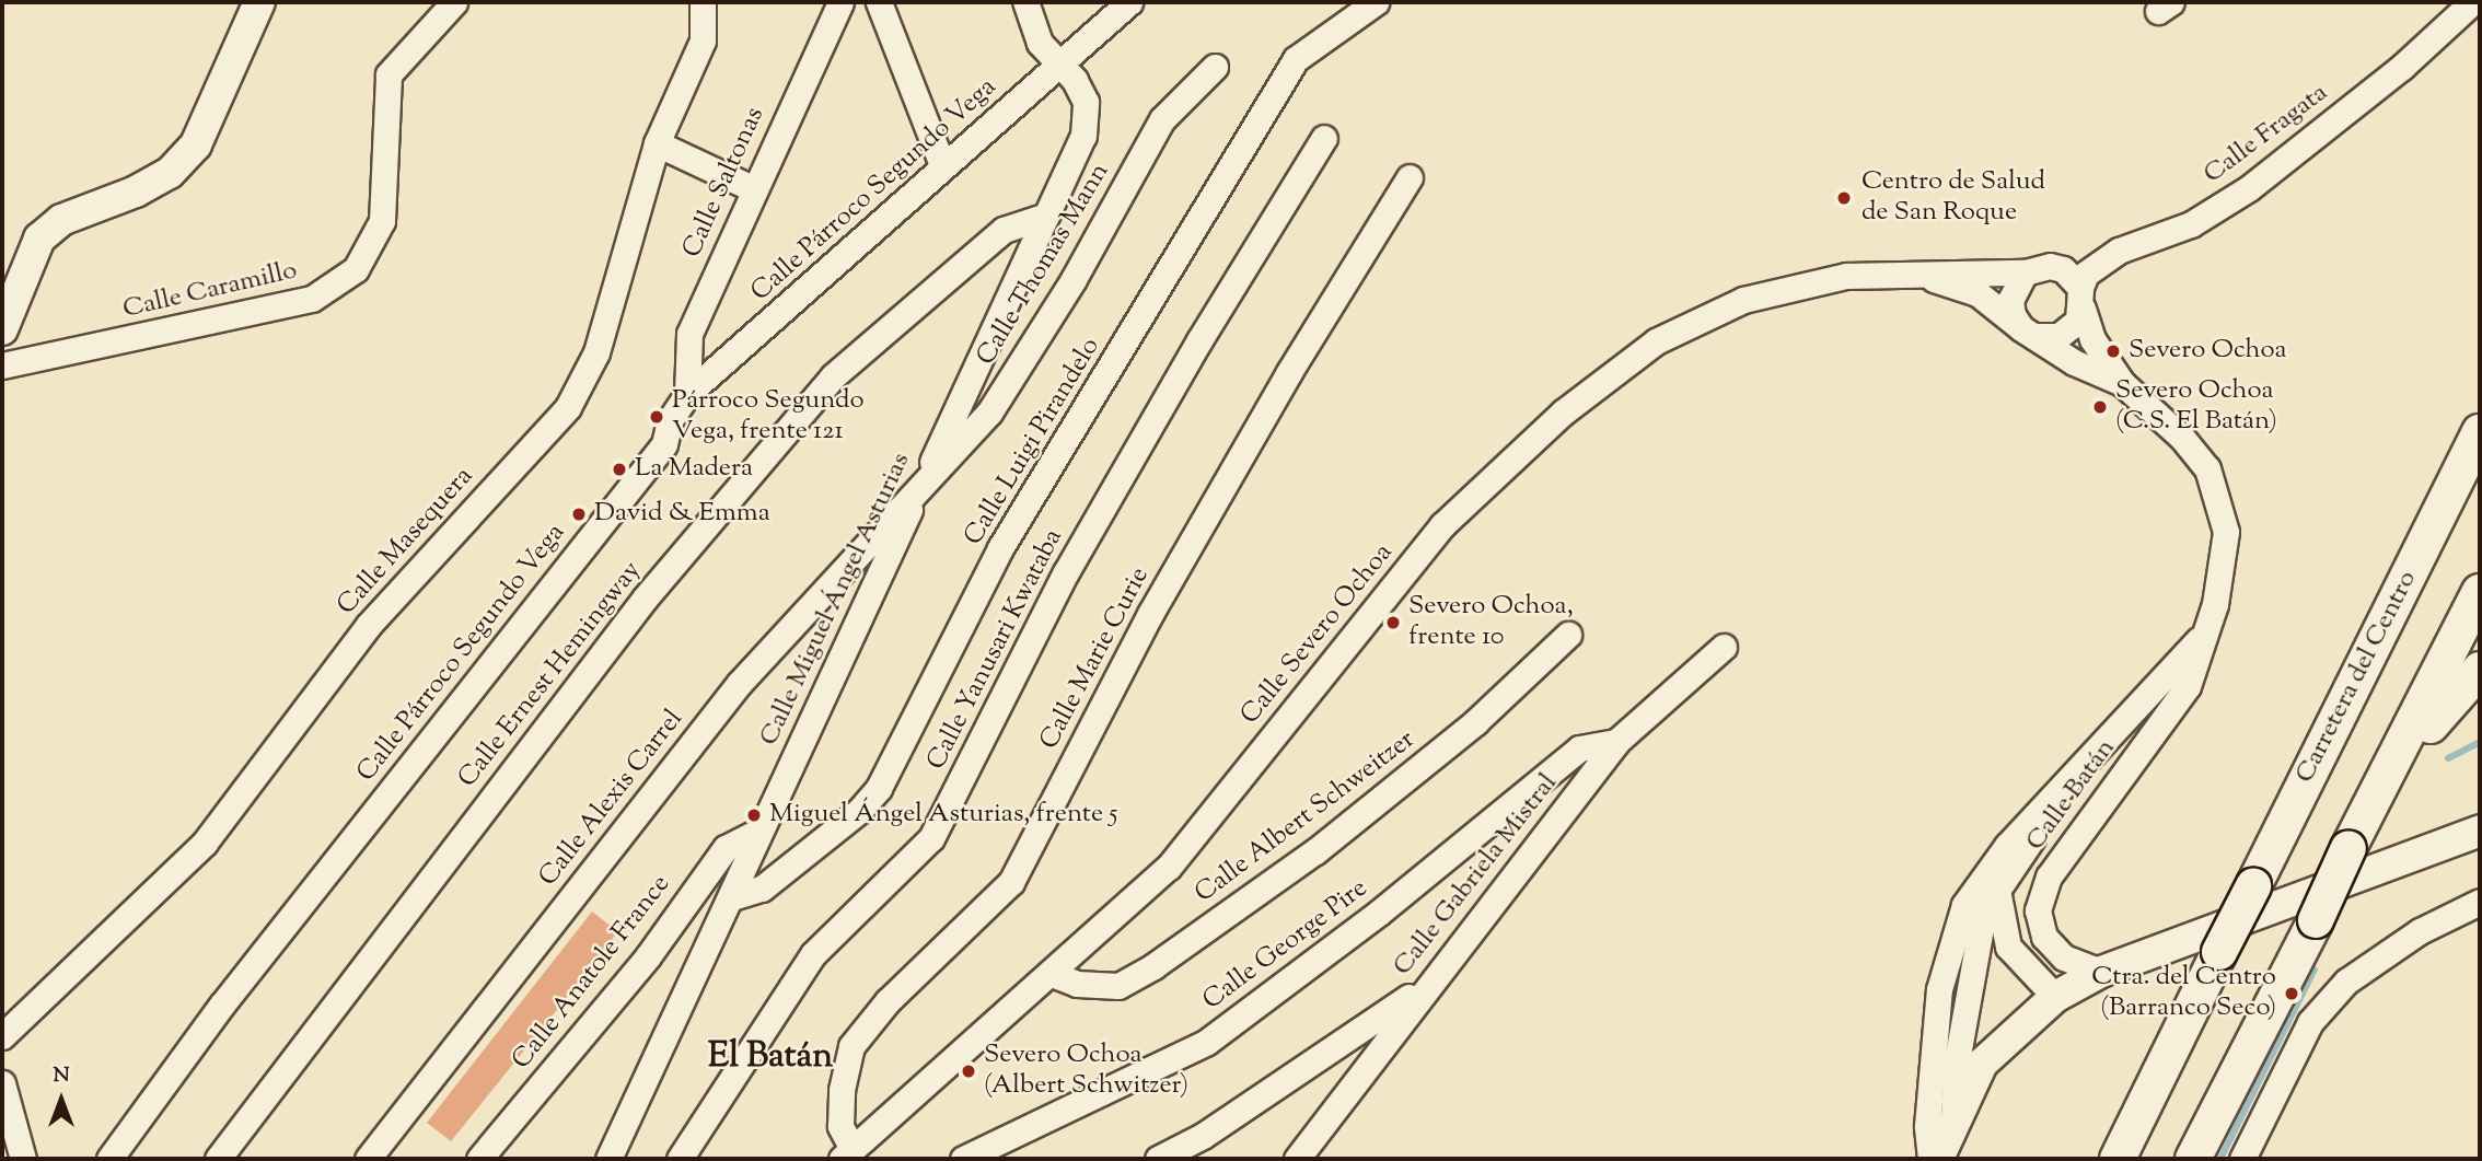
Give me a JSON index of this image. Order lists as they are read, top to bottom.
{
  "streets": {
    "main road": ["Carretera del Centro"],
    "street": [
      "Calle Fragata",
      "Calle Saltonas",
      "Calle Párroco Segundo Vega",
      "Calle Thomas Mann",
      "Calle Caramillo",
      "Calle Luigi Pirandelo",
      "Calle Masequera",
      "Calle Miguel Ángel Asturias",
      "Calle Severo Ochoa",
      "Calle Yanusari Kwataba",
      "Calle Marie Curie",
      "Calle Ernest Hemingway",
      "Calle Batán",
      "Calle Alexis Carrel",
      "Calle Albert Schweitzer",
      "Calle Gabriela Mistral",
      "Calle George Pire",
      "Calle Anatole France"
    ]
  },
  "crossings": [
    ["Calle Fragata", "Calle Severo Ochoa"],
    ["Calle Fragata", "Calle Batán"],
    ["Calle Saltonas", "Calle Párroco Segundo Vega"],
    ["Calle Párroco Segundo Vega", "Calle Miguel Ángel Asturias"],
    ["Calle Thomas Mann", "Calle Miguel Ángel Asturias"],
    ["Calle Thomas Mann", "Calle Alexis Carrel"],
    ["Calle Luigi Pirandelo", "Calle Miguel Ángel Asturias"],
    ["Calle Miguel Ángel Asturias", "Calle Ernest Hemingway"],
    ["Calle Miguel Ángel Asturias", "Calle Alexis Carrel"],
    ["Calle Miguel Ángel Asturias", "Calle Anatole France"],
    ["Calle Severo Ochoa", "Calle Marie Curie"],
    ["Calle Severo Ochoa", "Calle Batán"],
    ["Calle Severo Ochoa", "Calle Albert Schweitzer"],
    ["Calle Gabriela Mistral", "Calle George Pire"]
  ],
  "districts": ["El Batán"],
  "places": [
    "Centro de Salud de San Roque",
    "Severo Ochoa",
    "Severo Ochoa (C.S. El Batán)",
    "Párroco Segundo Vega, frente 121",
    "La Madera",
    "David & Emma",
    "Severo Ochoa, frente 10",
    "Miguel Ángel Asturias, frente 5",
    "Ctra. del Centro (Barranco Seco)",
    "Severo Ochoa (Albert Schwitzer)"
  ],
  "north": "top"
}
